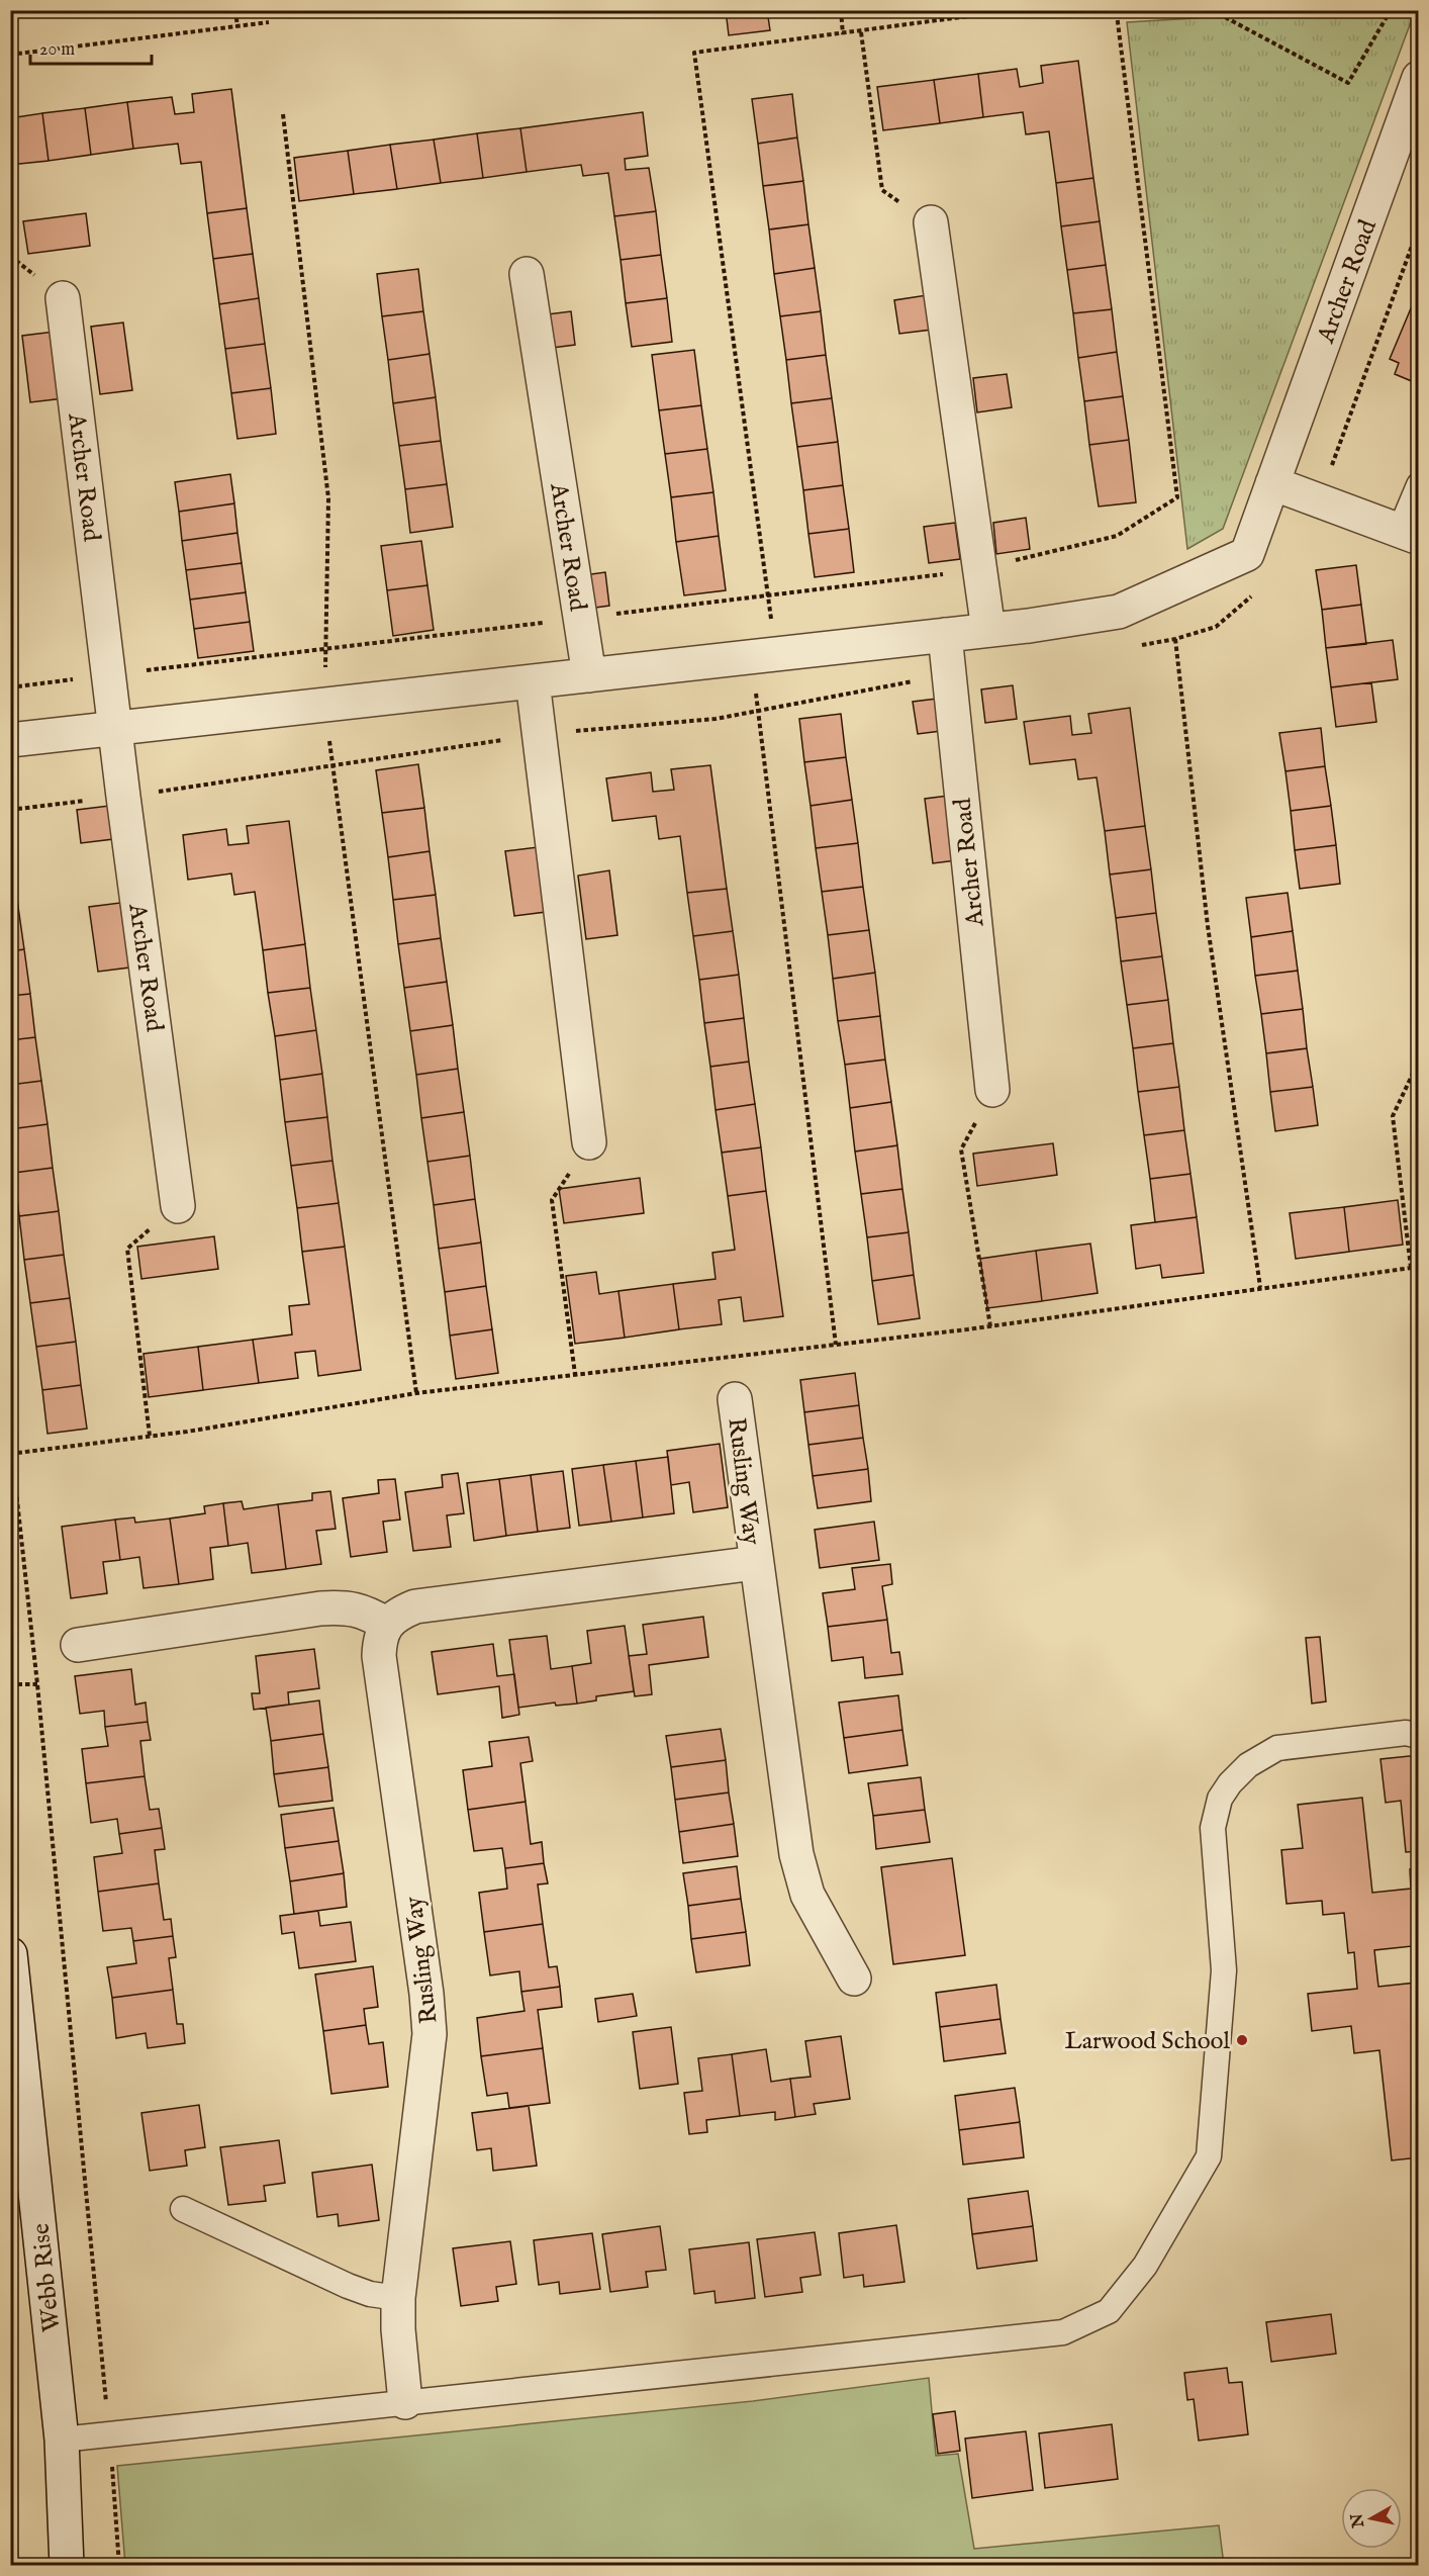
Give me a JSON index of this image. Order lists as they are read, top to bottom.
{
  "streets": {
    "street": ["Archer Road", "Rusling Way", "Webb Rise"]
  },
  "places": ["Larwood School"],
  "scale_bar": "20 m",
  "north": "left"
}
